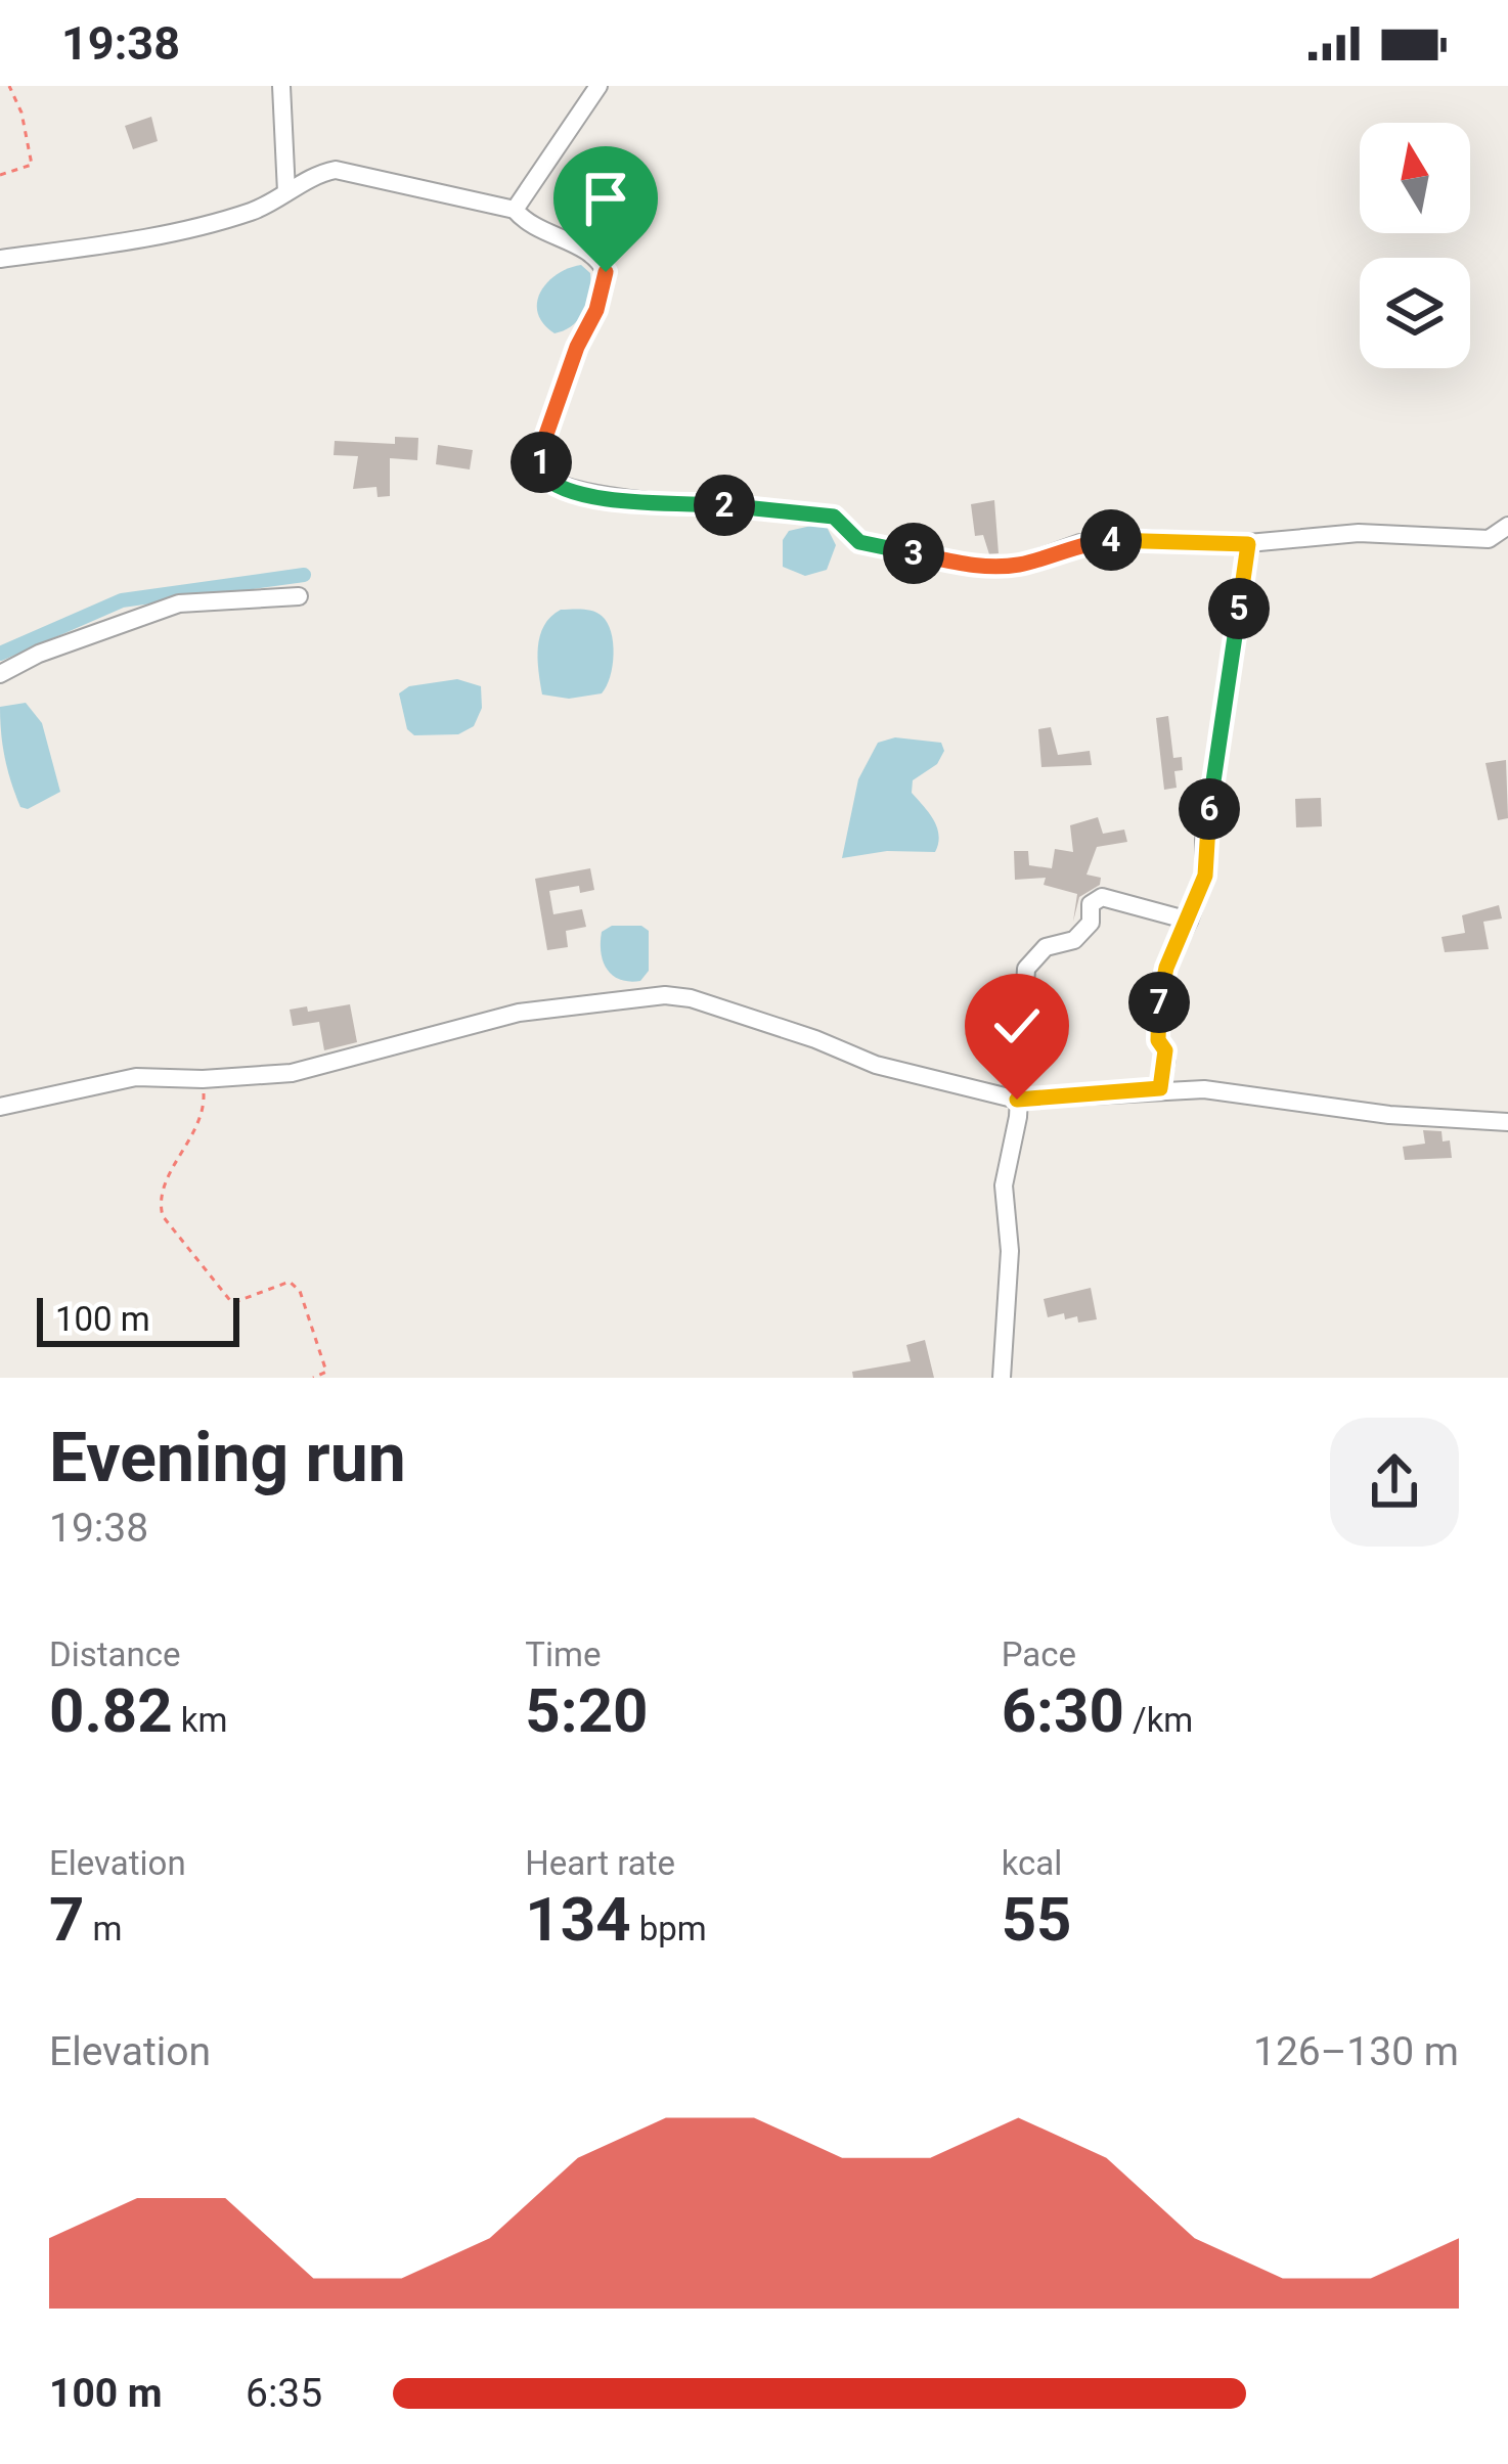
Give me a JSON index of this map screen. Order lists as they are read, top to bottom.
{
  "scale_bar": "100 m",
  "north": "top",
  "page": {
    "status": "19:38",
    "pins": [
      "1",
      "2",
      "4",
      "3",
      "5",
      "6",
      "7"
    ],
    "scale": "100 m",
    "heading": ["Evening run", "19:38"],
    "stats": [
      ["Distance", "0.82 km"],
      ["Time", "5:20"],
      ["Pace", "6:30 /km"],
      ["Elevation", "7 m"],
      ["Heart rate", "134 bpm"],
      ["kcal", "55"]
    ],
    "chart": ["Elevation", "126–130 m"],
    "list": [
      {
        "name": "100 m",
        "note": "6:35"
      }
    ]
  }
}
